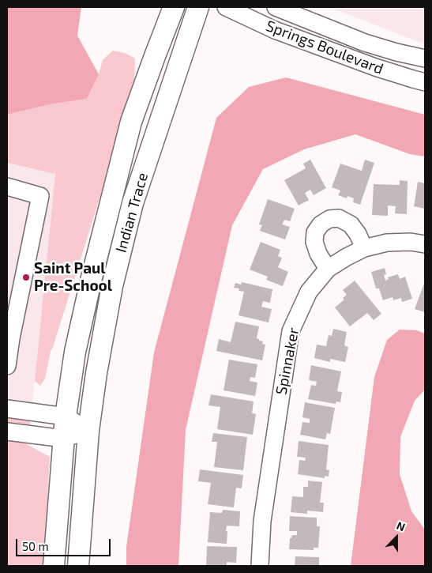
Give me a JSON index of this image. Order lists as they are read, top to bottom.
{
  "streets": {
    "main road": ["Indian Trace"],
    "street": ["Springs Boulevard", "Spinnaker"]
  },
  "places": ["Saint Paul Pre-School"],
  "scale_bar": "50 m",
  "north": "top"
}
